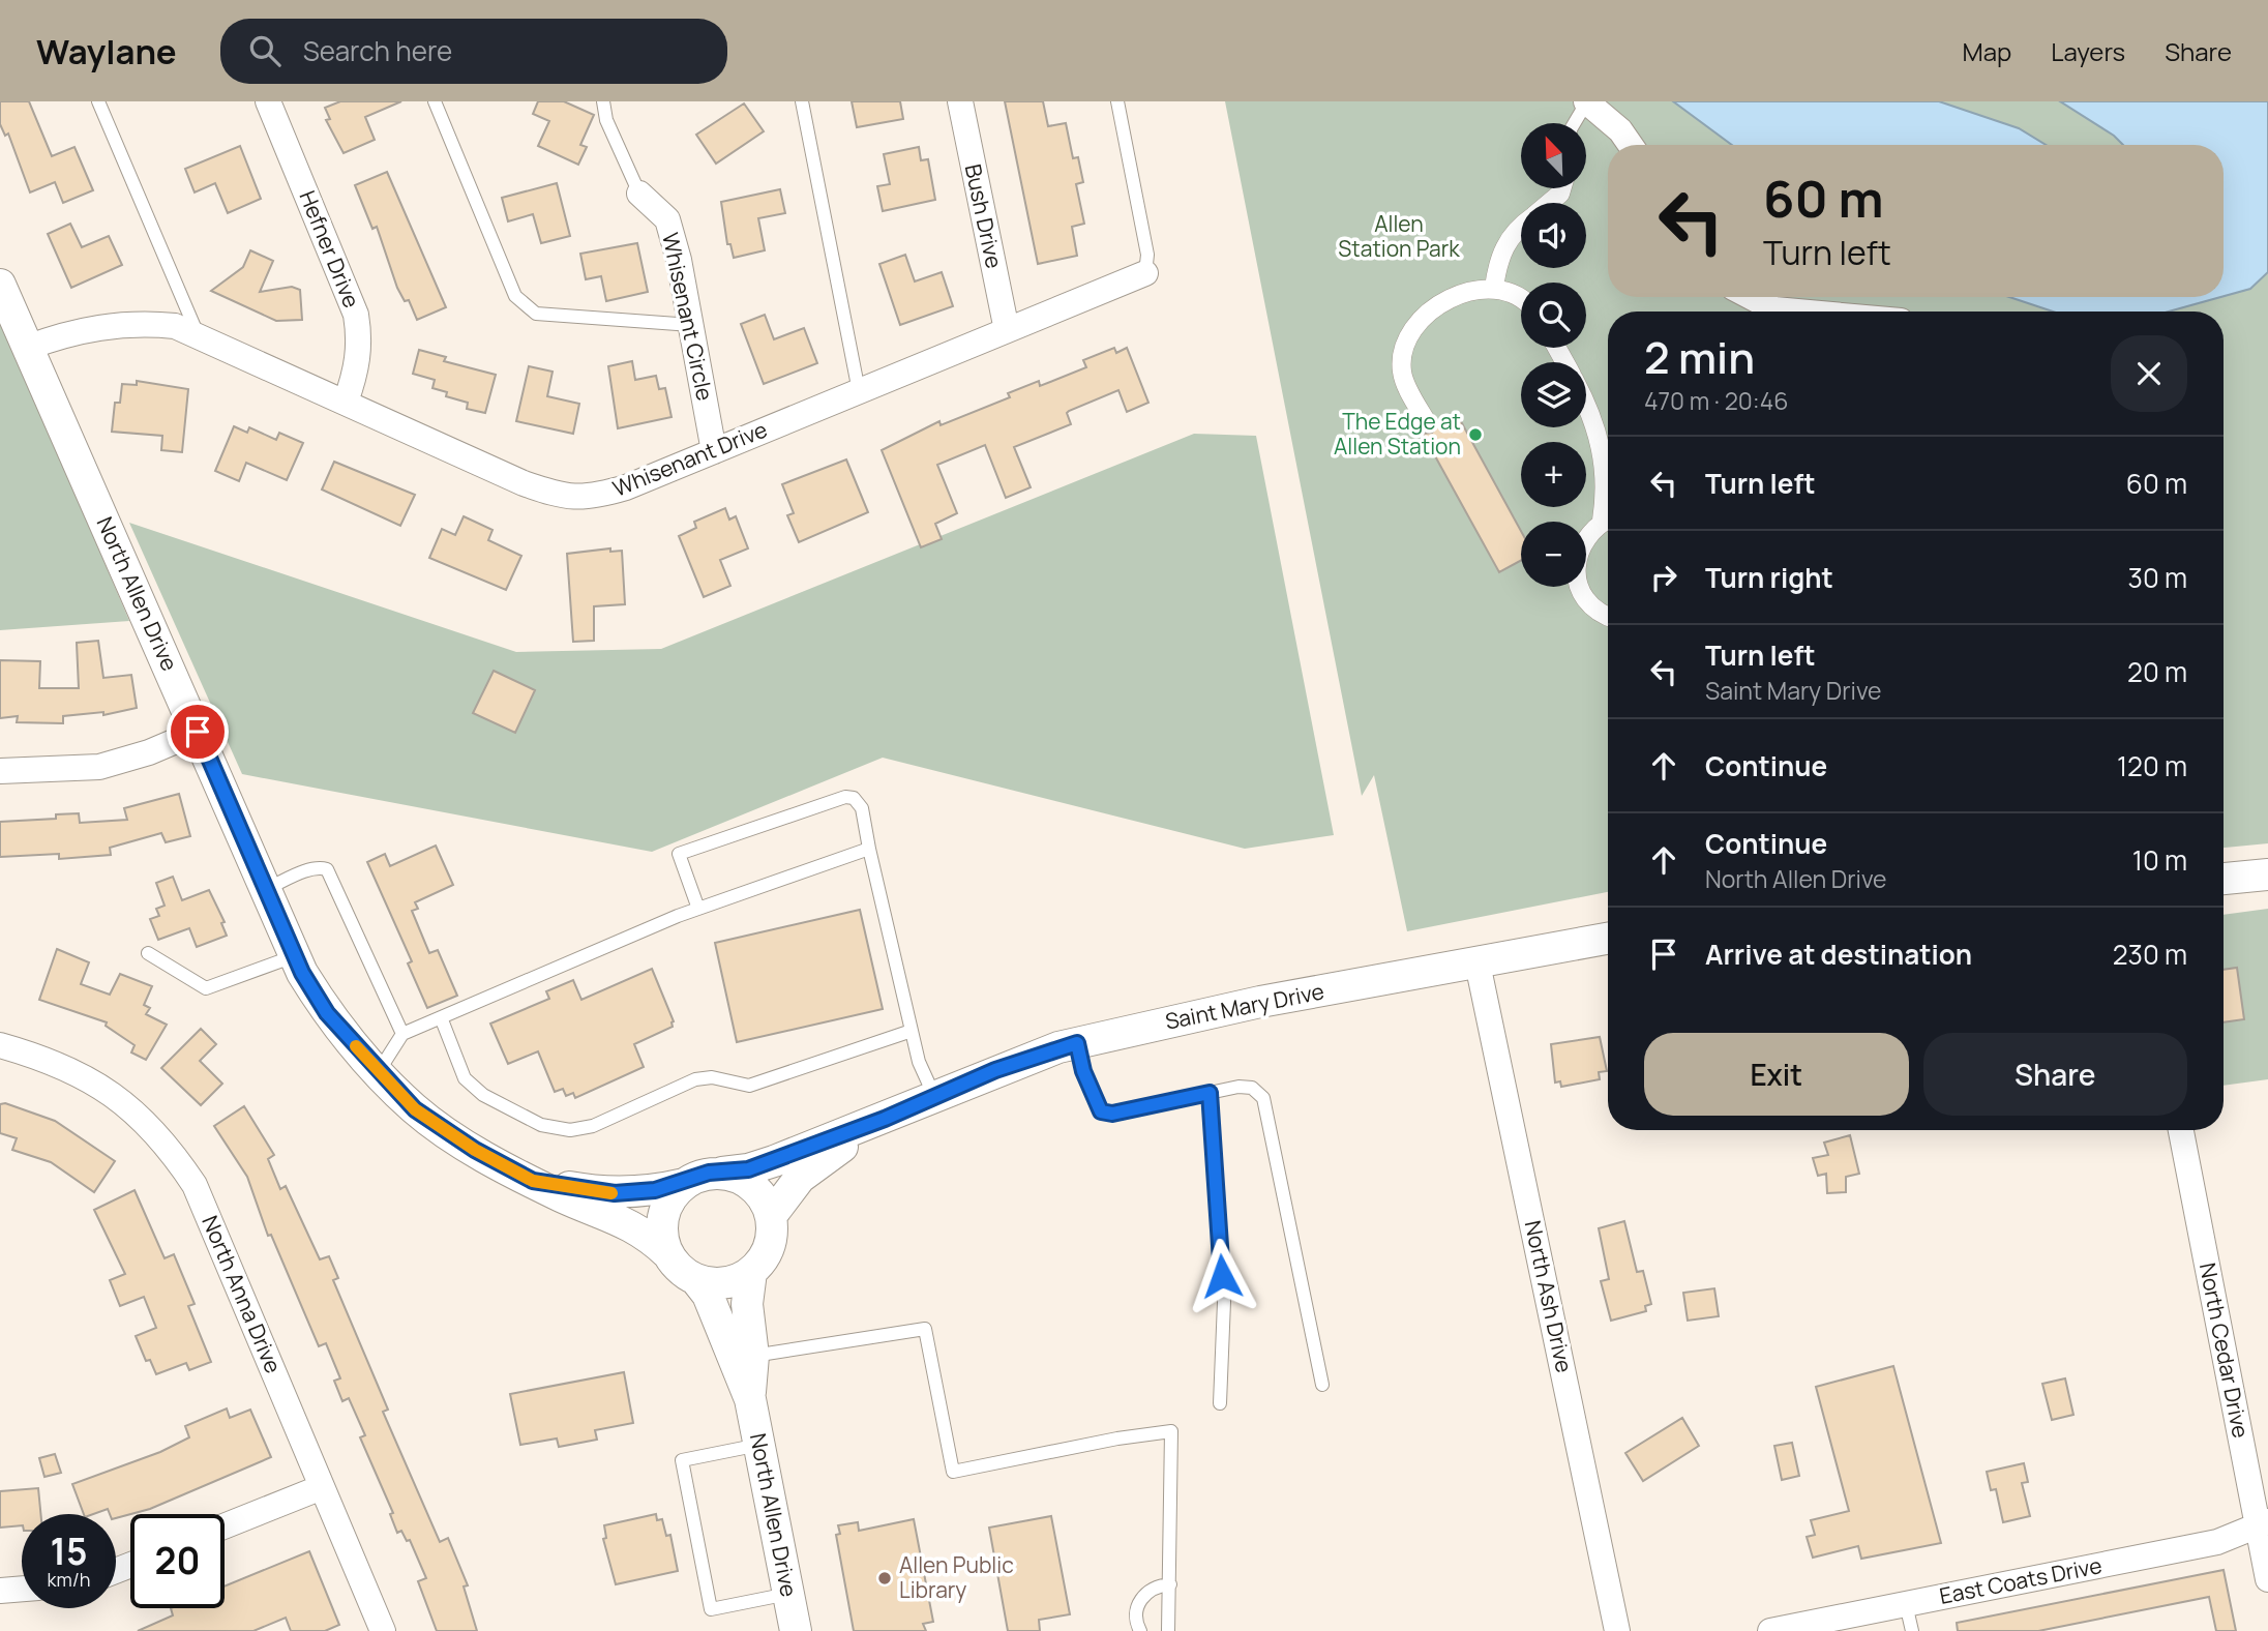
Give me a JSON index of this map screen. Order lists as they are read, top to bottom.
{
  "streets": {
    "street": [
      "Bush Drive",
      "Hefner Drive",
      "Whisenant Circle",
      "Whisenant Drive",
      "North Allen Drive",
      "Saint Mary Drive",
      "North Anna Drive",
      "North Ash Drive",
      "North Cedar Drive",
      "East Coats Drive"
    ]
  },
  "crossings": [
    ["Bush Drive", "Whisenant Drive"],
    ["Hefner Drive", "Whisenant Drive"],
    ["Whisenant Circle", "Whisenant Drive"],
    ["Whisenant Drive", "North Allen Drive"],
    ["North Allen Drive", "Saint Mary Drive"],
    ["Saint Mary Drive", "North Ash Drive"],
    ["North Cedar Drive", "East Coats Drive"]
  ],
  "parks": ["Allen Station Park"],
  "places": ["The Edge at Allen Station", "Allen Public Library"],
  "north": "top left",
  "page": {
    "header": "Waylane",
    "search": "Search here",
    "nav": ["Map", "Layers", "Share"],
    "map_buttons": ["+", "−"],
    "turn": ["60 m", "Turn left"],
    "heading": ["2 min", "470 m · 20:46"],
    "list": [
      {
        "name": "Turn left",
        "value": "60 m"
      },
      {
        "name": "Turn right",
        "value": "30 m"
      },
      {
        "name": "Turn left",
        "note": "Saint Mary Drive",
        "value": "20 m"
      },
      {
        "name": "Continue",
        "value": "120 m"
      },
      {
        "name": "Continue",
        "note": "North Allen Drive",
        "value": "10 m"
      },
      {
        "name": "Arrive at destination",
        "value": "230 m"
      }
    ],
    "buttons": ["Exit", "Share"],
    "speed": "15 km/h",
    "limit": "20"
  }
}
